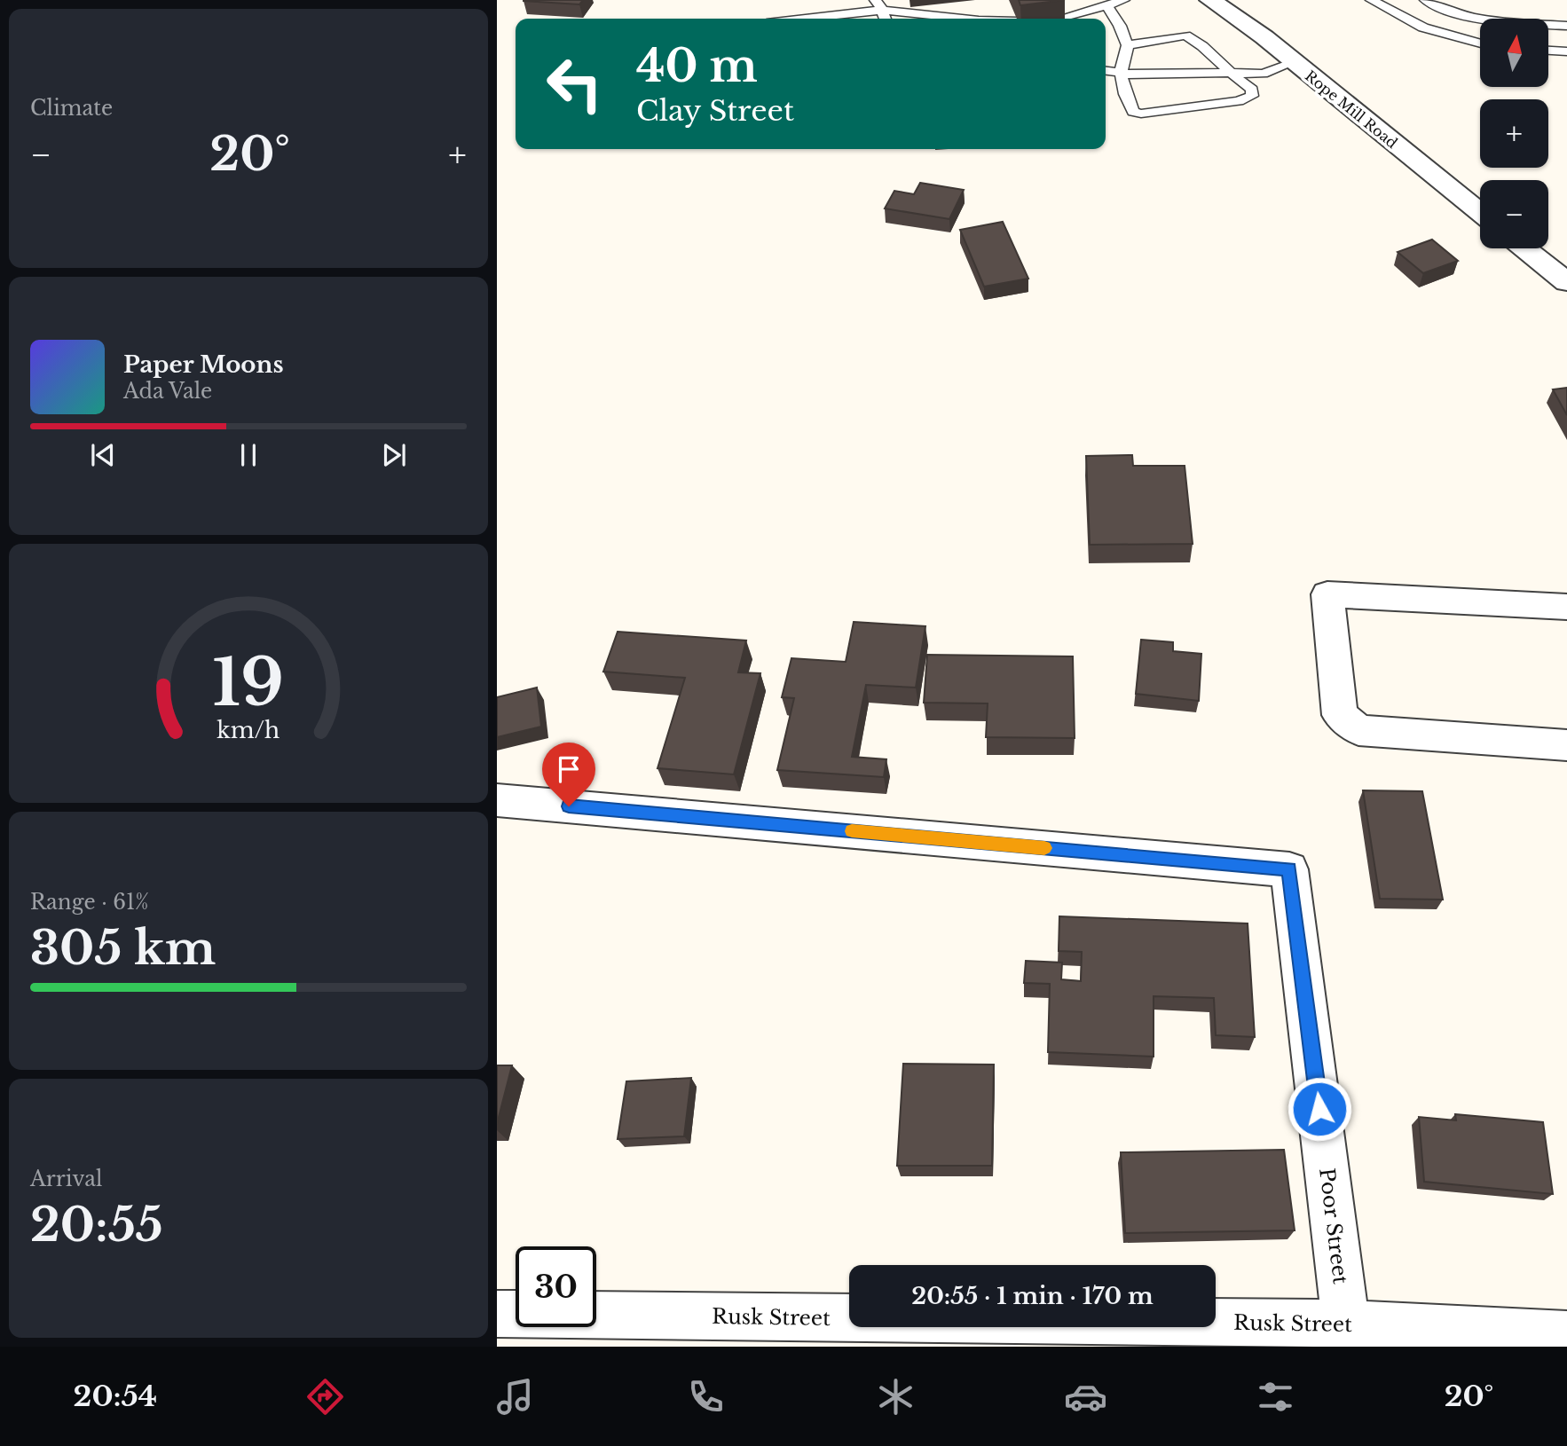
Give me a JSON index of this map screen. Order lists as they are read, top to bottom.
{
  "streets": {
    "street": ["Rope Mill Road", "Poor Street", "Rusk Street"]
  },
  "crossings": [
    ["Poor Street", "Rusk Street"]
  ],
  "north": "top",
  "page": {
    "tile": [
      "Climate",
      ["Range · 61%", "305 km"],
      ["Arrival", "20:55"]
    ],
    "map_buttons": ["+", "−"],
    "turn": ["40 m", "Clay Street"],
    "heat": ["−", "20°", "+"],
    "song": ["Paper Moons", "Ada Vale"],
    "limit": "30",
    "trip": "20:55 · 1 min · 170 m",
    "tabs": ["20:54", "20°"],
    "gauge": ["19", "km/h"]
  }
}
